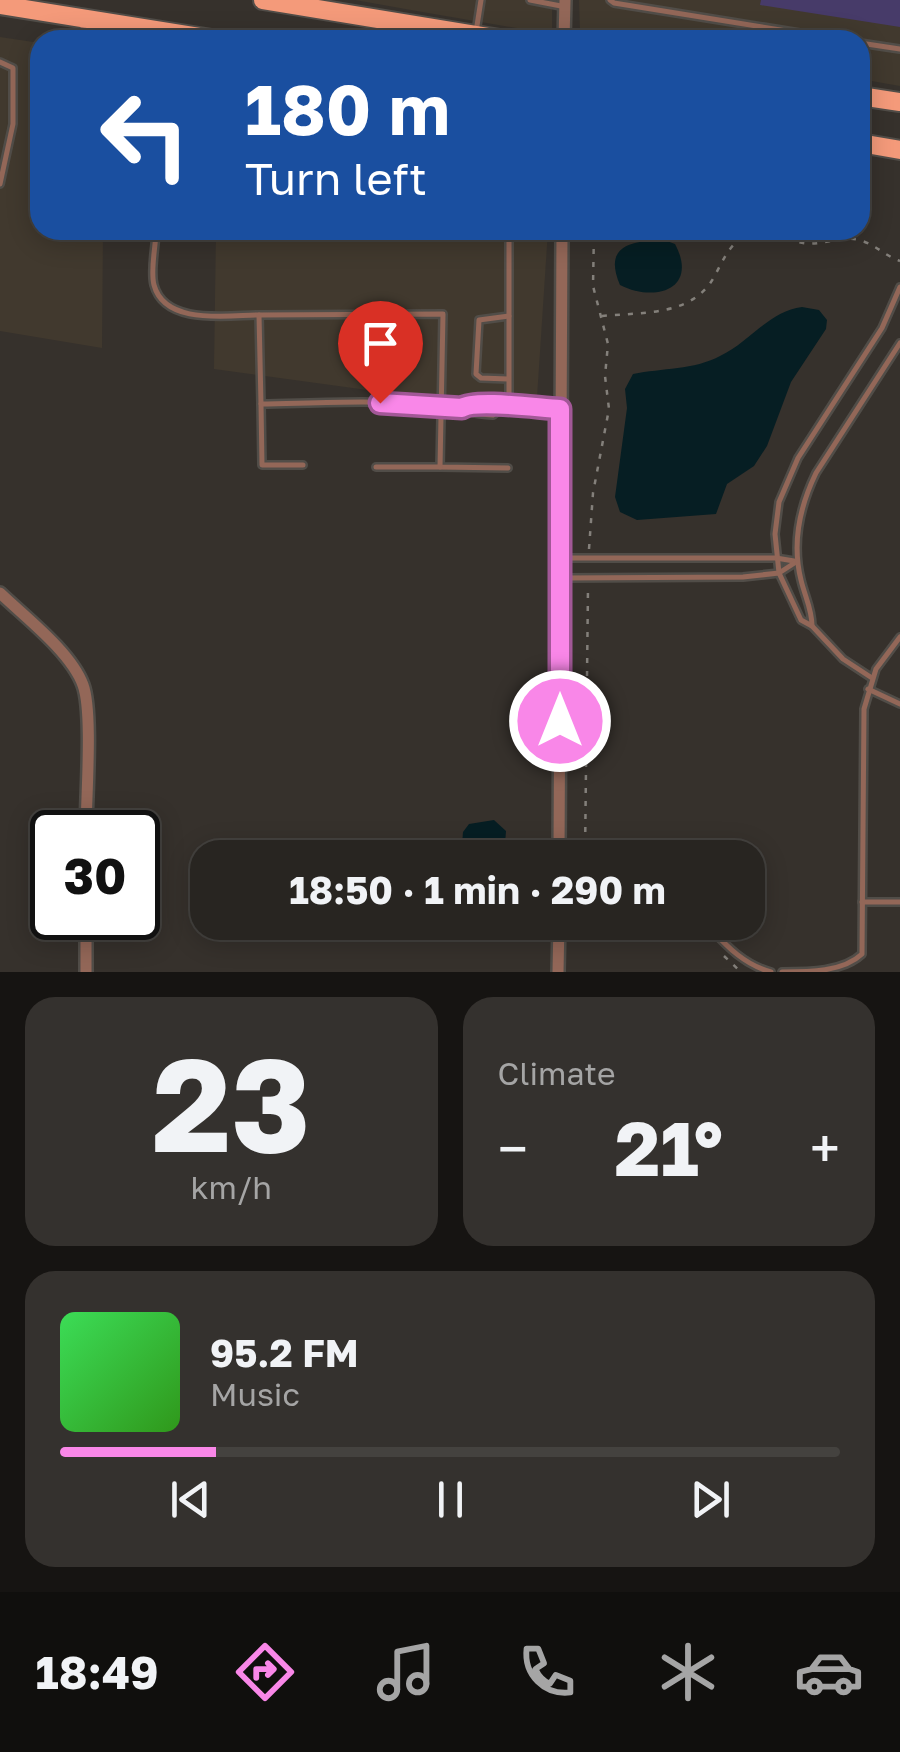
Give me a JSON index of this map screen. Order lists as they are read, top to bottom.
{
  "page": {
    "turn": ["180 m", "Turn left"],
    "limit": "30",
    "trip": "18:50 · 1 min · 290 m",
    "tile": [
      ["23", "km/h"],
      "Climate"
    ],
    "heat": ["−", "21°", "+"],
    "song": ["95.2 FM", "Music"],
    "tabs": "18:49"
  }
}
